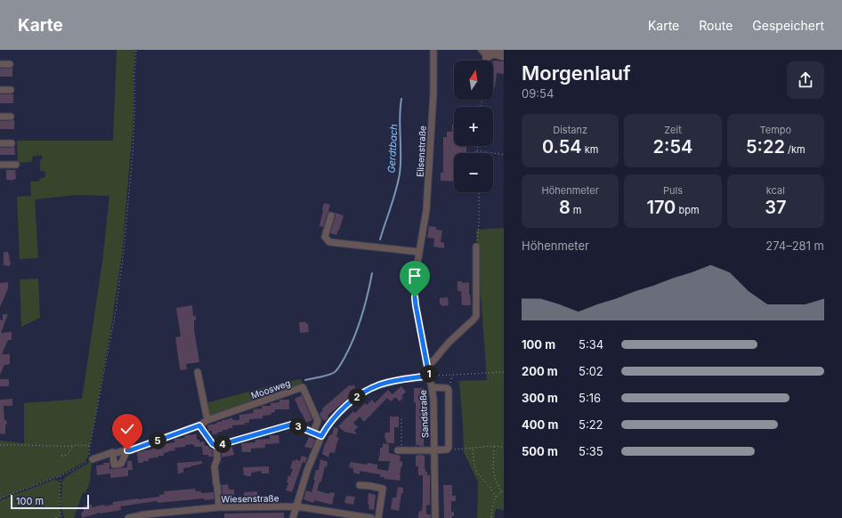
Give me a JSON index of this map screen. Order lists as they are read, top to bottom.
{
  "streets": {
    "street": [
      "Elisenstraße",
      "Moosweg",
      "Sandstraße",
      "Wiesenstraße"
    ]
  },
  "crossings": [
    ["Elisenstraße", "Sandstraße"]
  ],
  "water": ["Gerdtbach"],
  "scale_bar": "100 m",
  "north": "top",
  "page": {
    "header": "Karte",
    "nav": ["Karte", "Route", "Gespeichert"],
    "heading": ["Morgenlauf", "09:54"],
    "map_buttons": ["+", "−"],
    "stats": [
      ["Distanz", "0.54 km"],
      ["Zeit", "2:54"],
      ["Tempo", "5:22 /km"],
      ["Höhenmeter", "8 m"],
      ["Puls", "170 bpm"],
      ["kcal", "37"]
    ],
    "chart": ["Höhenmeter", "274–281 m"],
    "list": [
      {
        "name": "100 m",
        "note": "5:34"
      },
      {
        "name": "200 m",
        "note": "5:02"
      },
      {
        "name": "300 m",
        "note": "5:16"
      },
      {
        "name": "400 m",
        "note": "5:22"
      },
      {
        "name": "500 m",
        "note": "5:35"
      }
    ],
    "pins": [
      "1",
      "2",
      "3",
      "5",
      "4"
    ],
    "scale": "100 m"
  }
}
